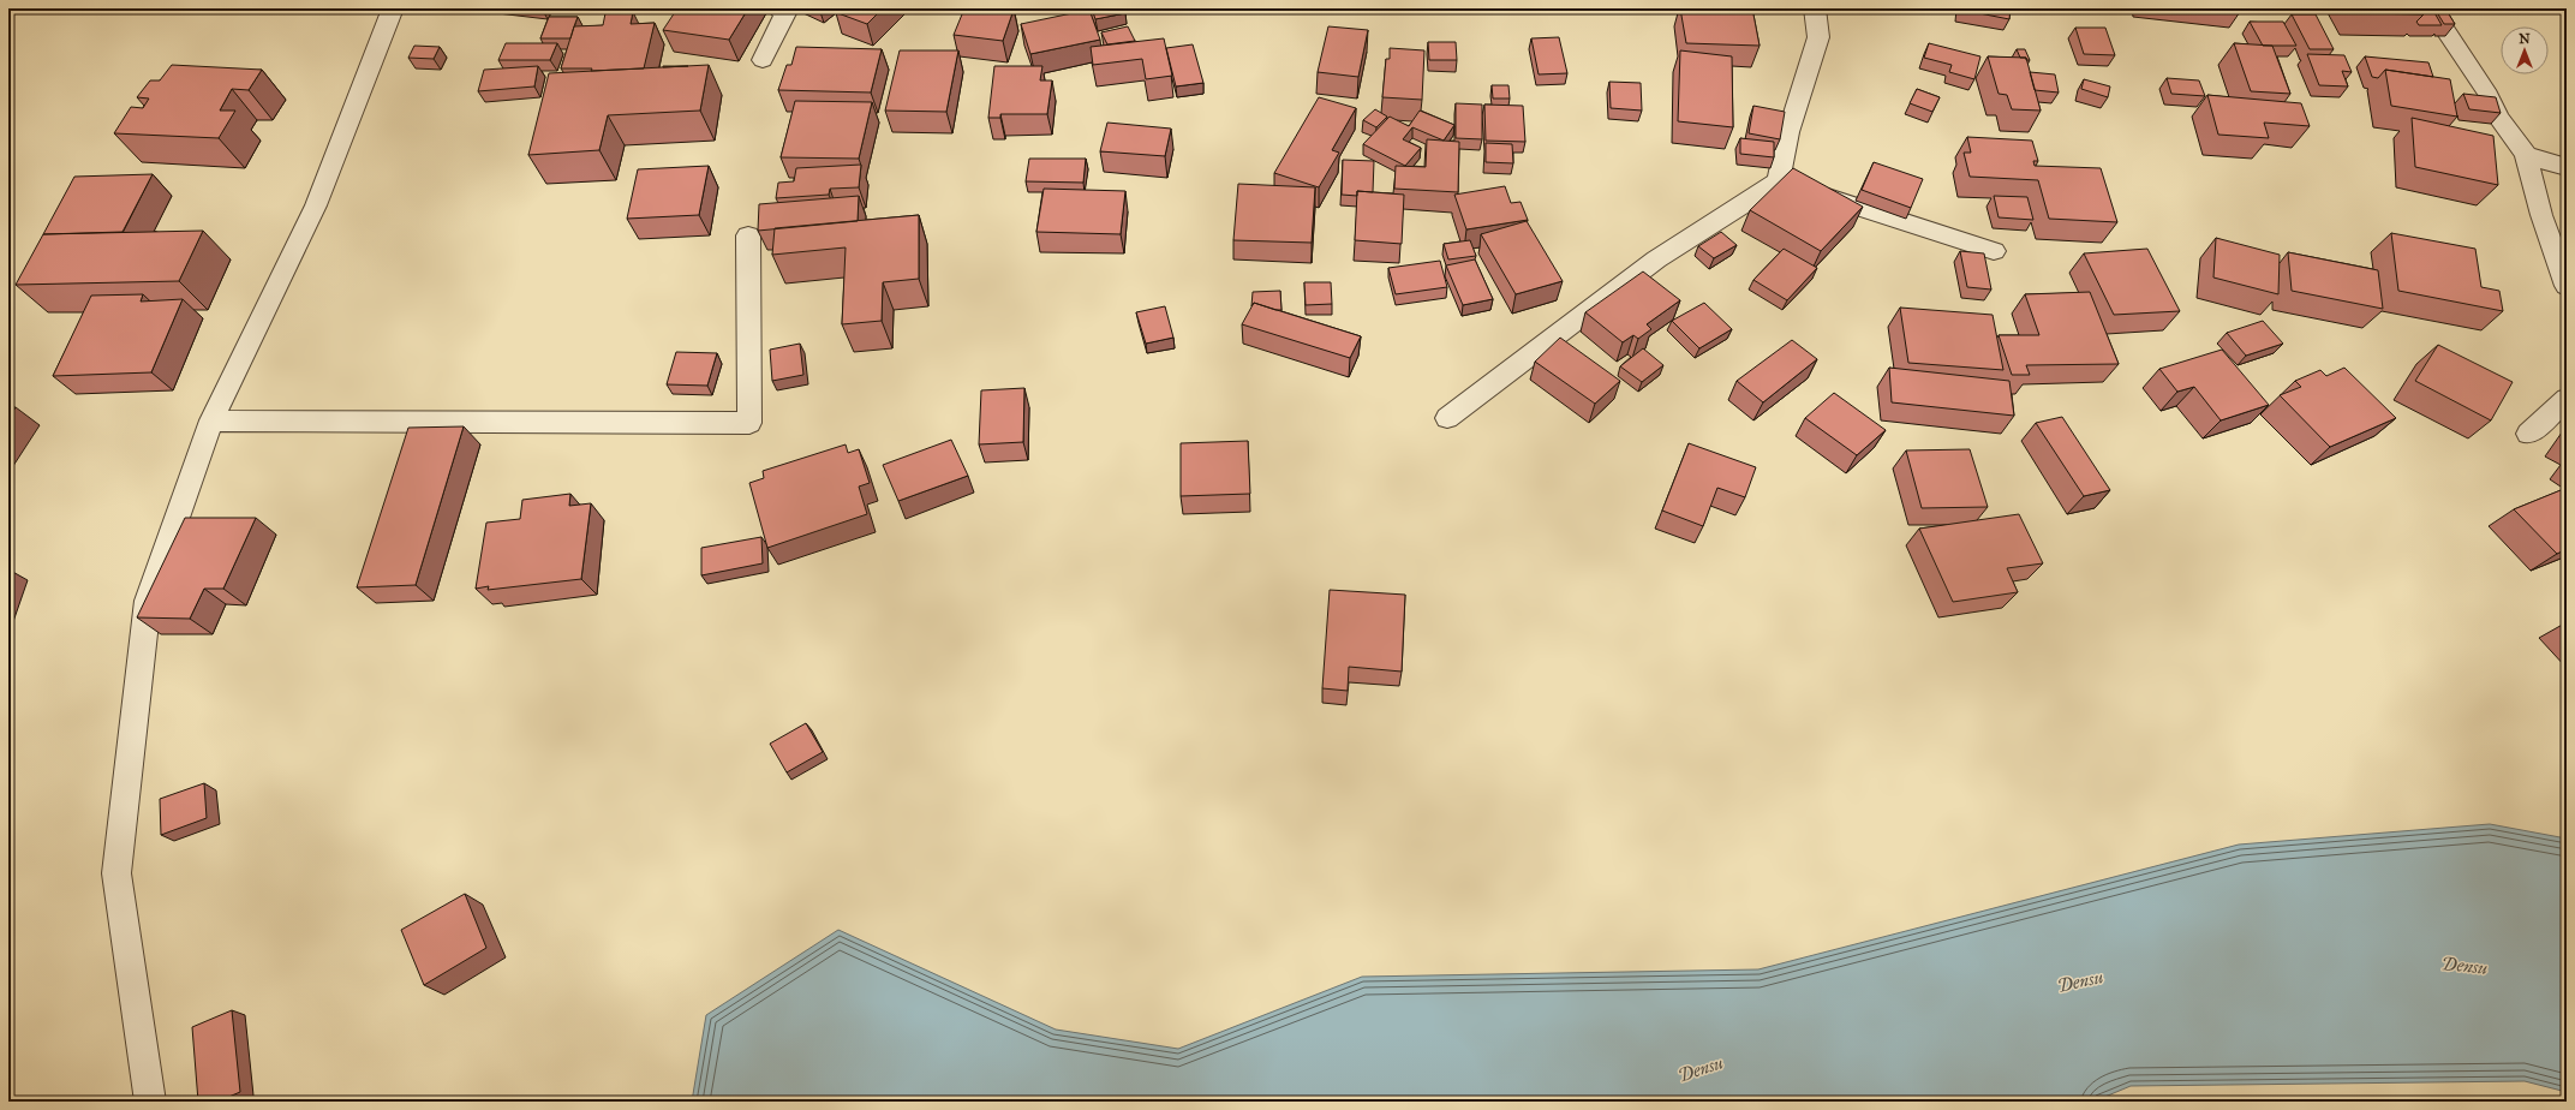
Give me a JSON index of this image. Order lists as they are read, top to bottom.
{
  "water": ["Densu"],
  "north": "top"
}
